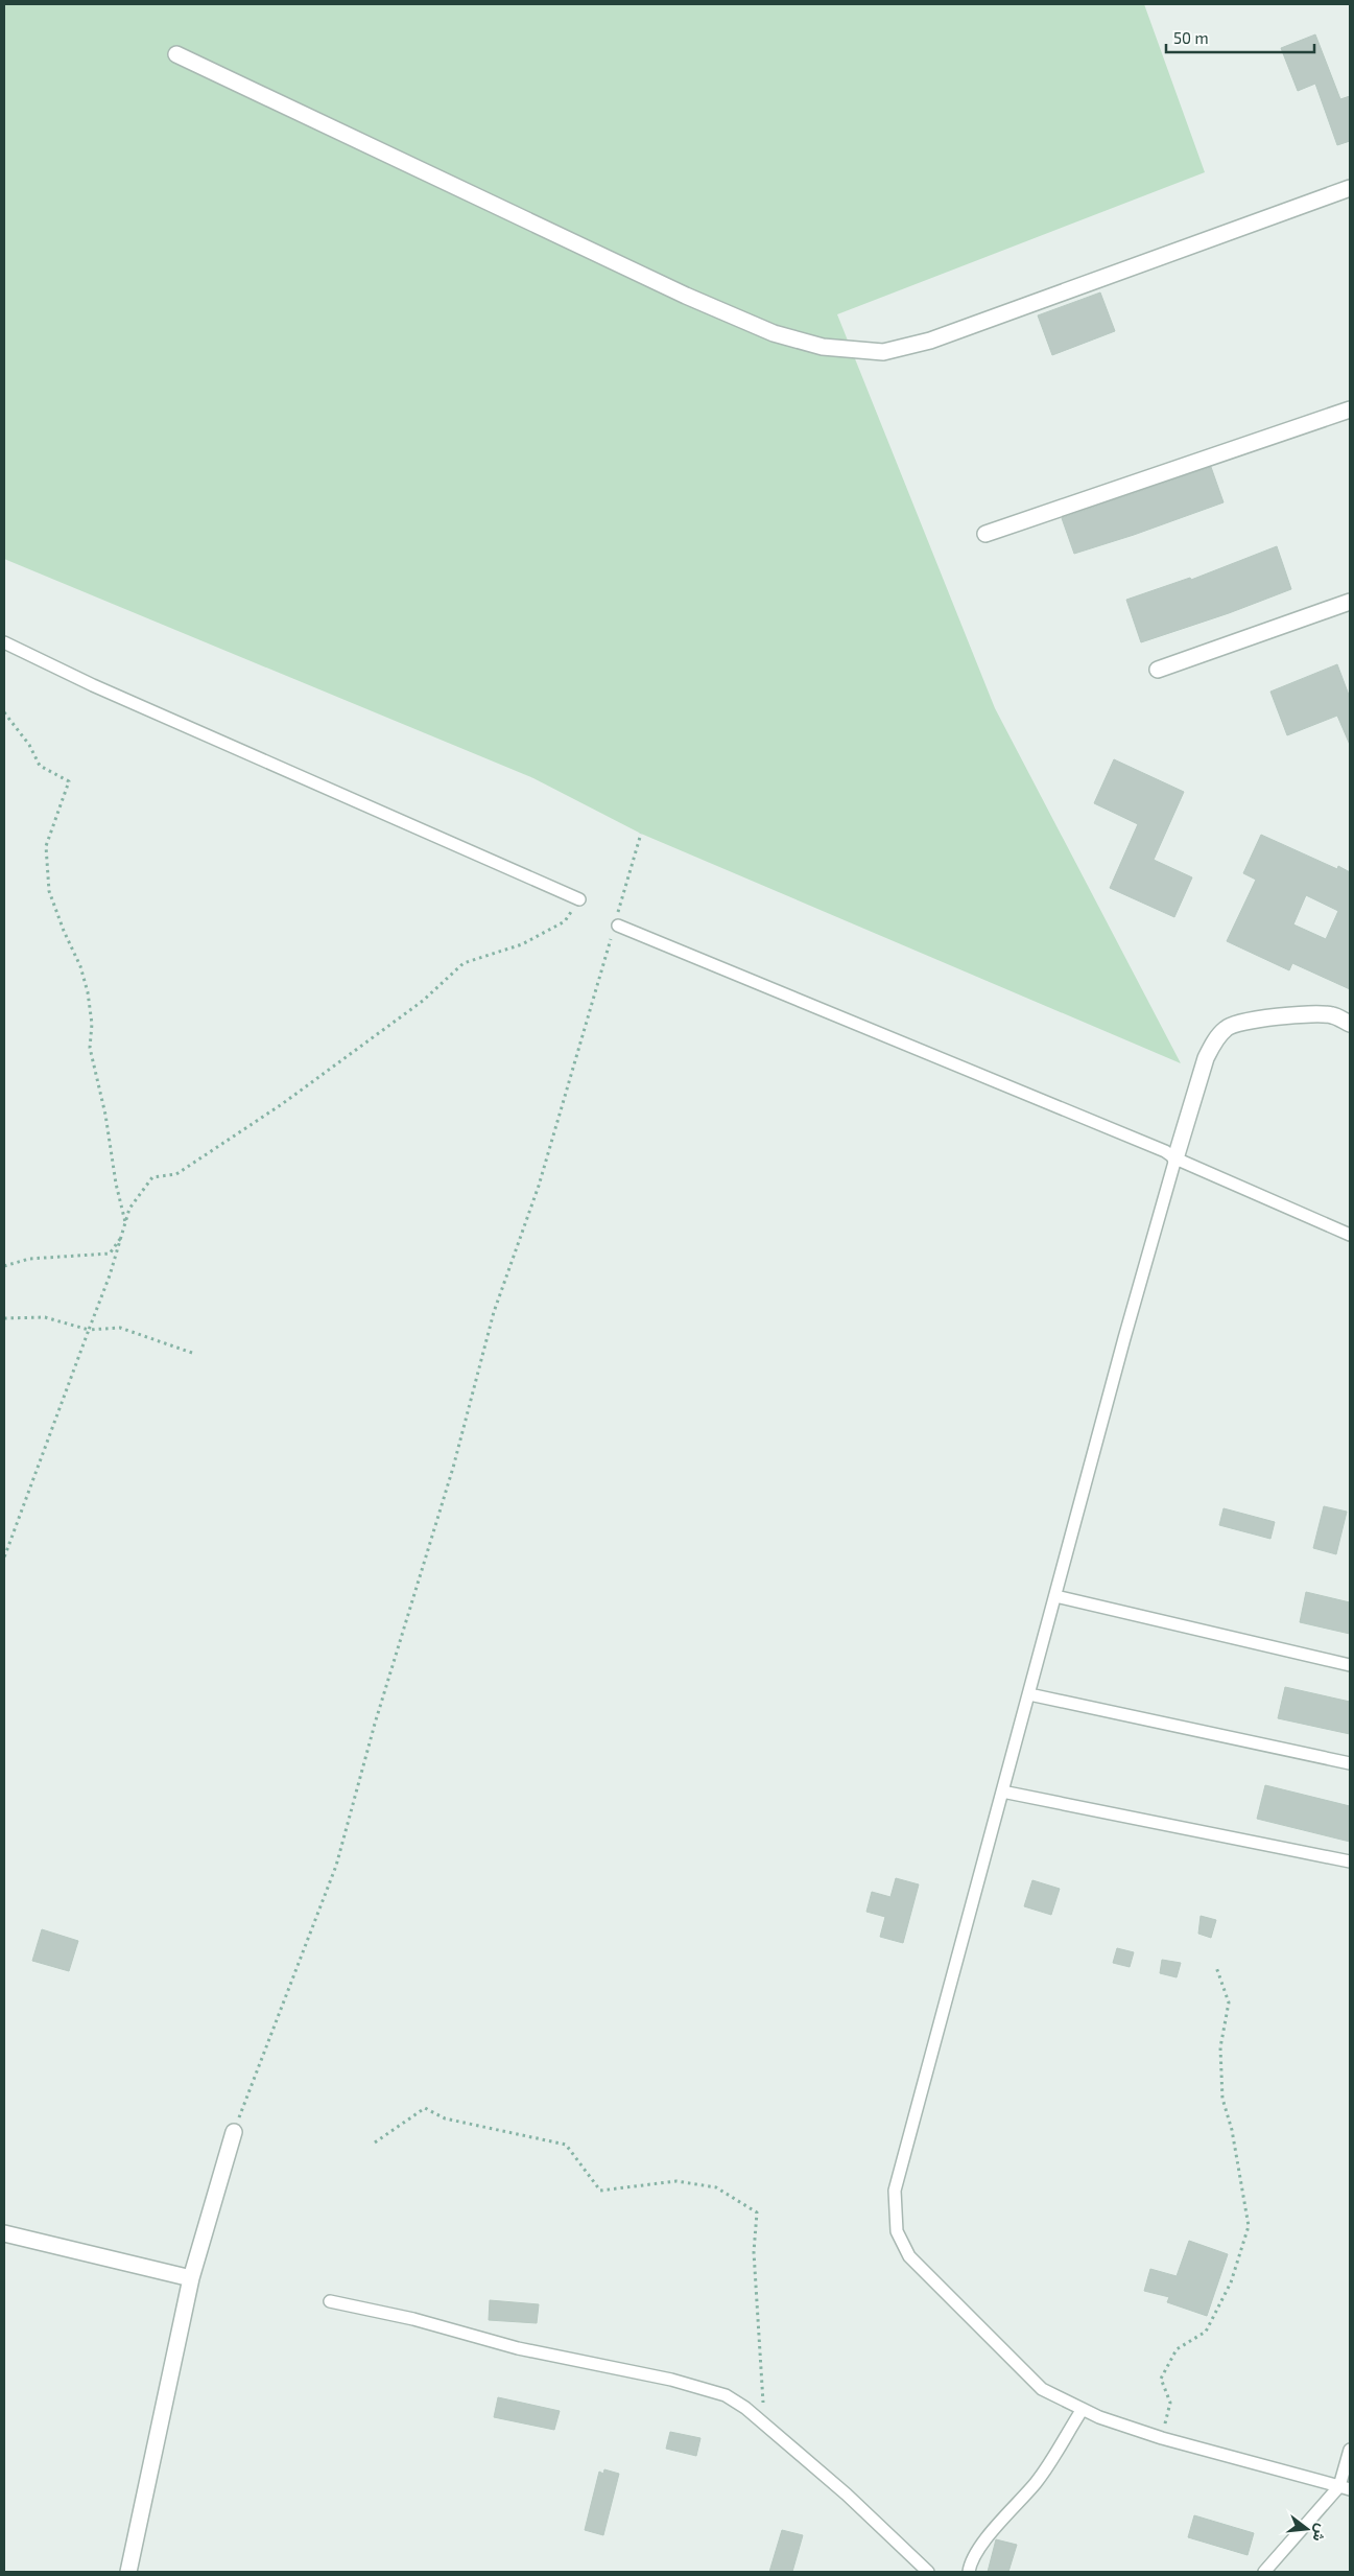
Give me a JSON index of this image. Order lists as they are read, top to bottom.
{
  "scale_bar": "50 m",
  "north": "right"
}
